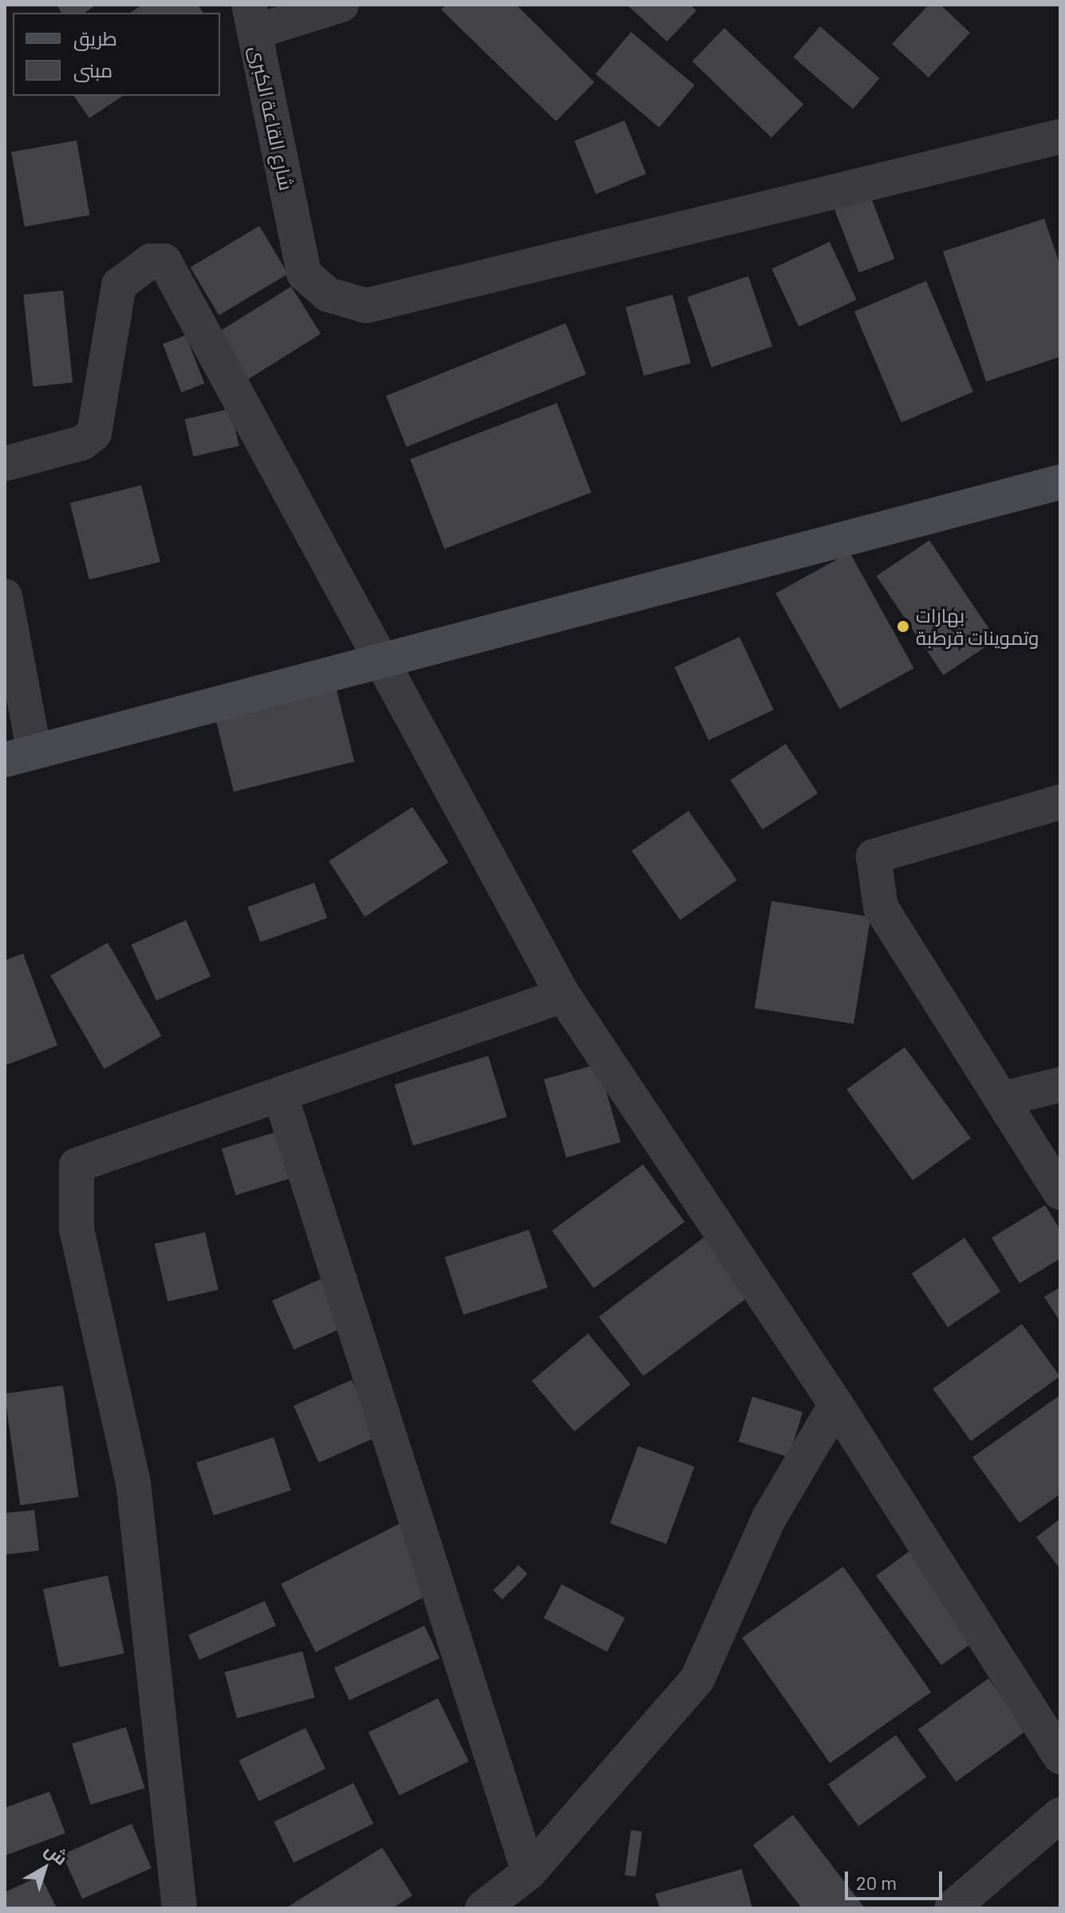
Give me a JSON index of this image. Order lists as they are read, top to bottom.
{
  "streets": {
    "street": ["شارع القاعة الكبرى"]
  },
  "places": ["بهارات وتموينات قرطبة"],
  "legend": ["طريق", "مبنى"],
  "scale_bar": "20 m",
  "north": "top right"
}
